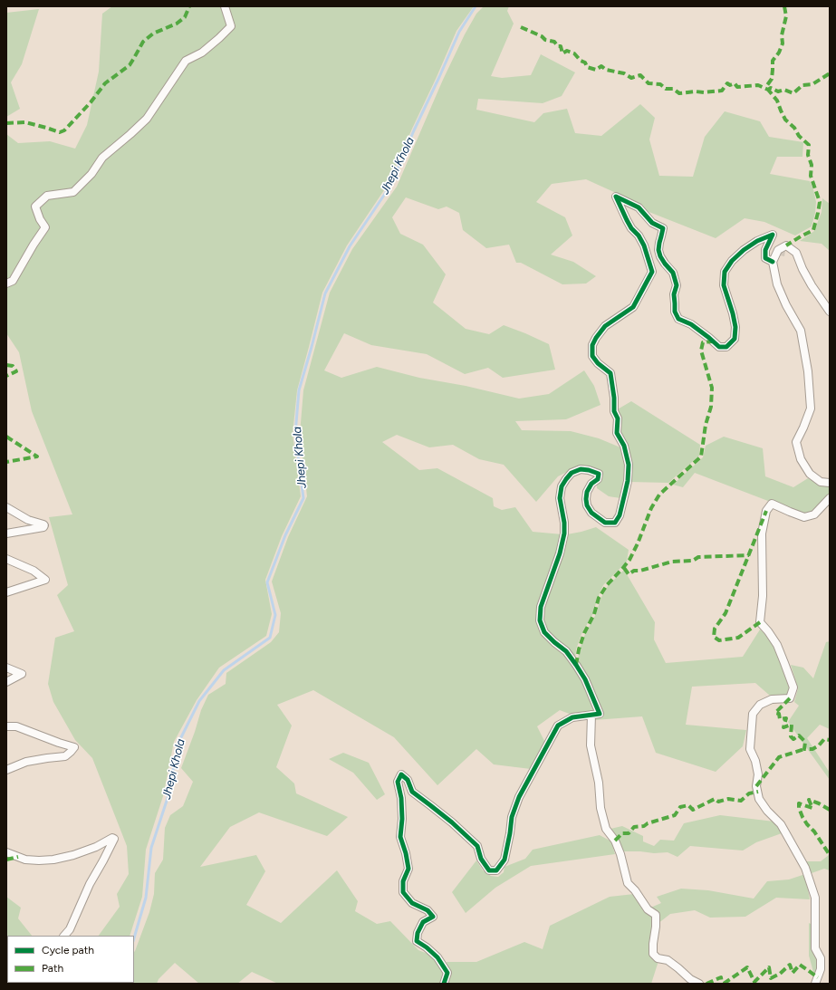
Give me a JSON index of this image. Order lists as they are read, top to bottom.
{
  "water": ["Jhepi Khola"],
  "legend": ["Cycle path", "Path"]
}
